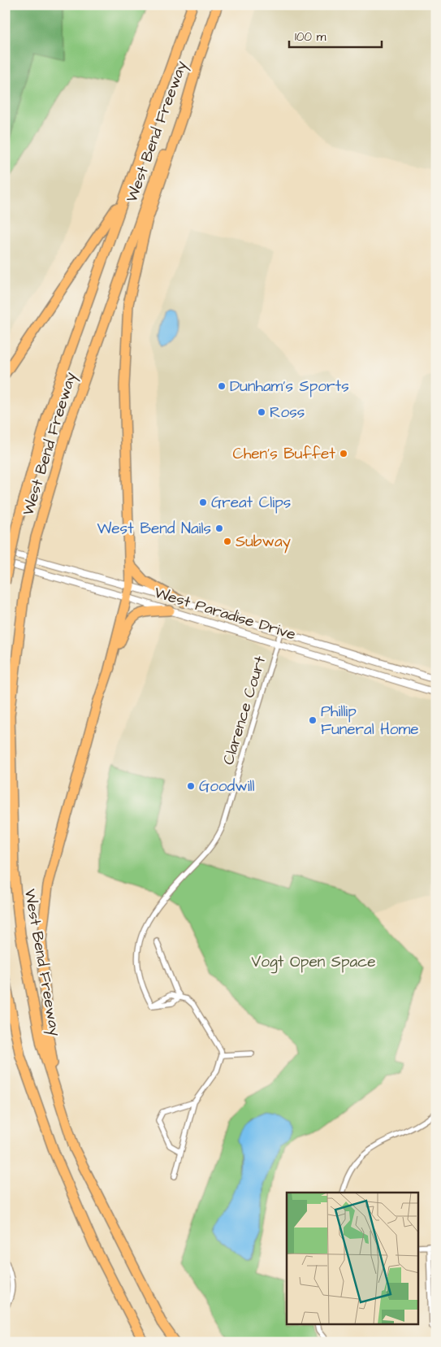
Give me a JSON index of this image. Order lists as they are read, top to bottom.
{
  "streets": {
    "highway": ["West Bend Freeway"],
    "street": ["West Paradise Drive", "Clarence Court"]
  },
  "crossings": [
    ["West Paradise Drive", "Clarence Court"]
  ],
  "parks": ["Vogt Open Space"],
  "places": [
    "Dunham's Sports",
    "Ross",
    "Chen's Buffet",
    "Great Clips",
    "West Bend Nails",
    "Subway",
    "Phillip Funeral Home",
    "Goodwill"
  ],
  "scale_bar": "100 m"
}
